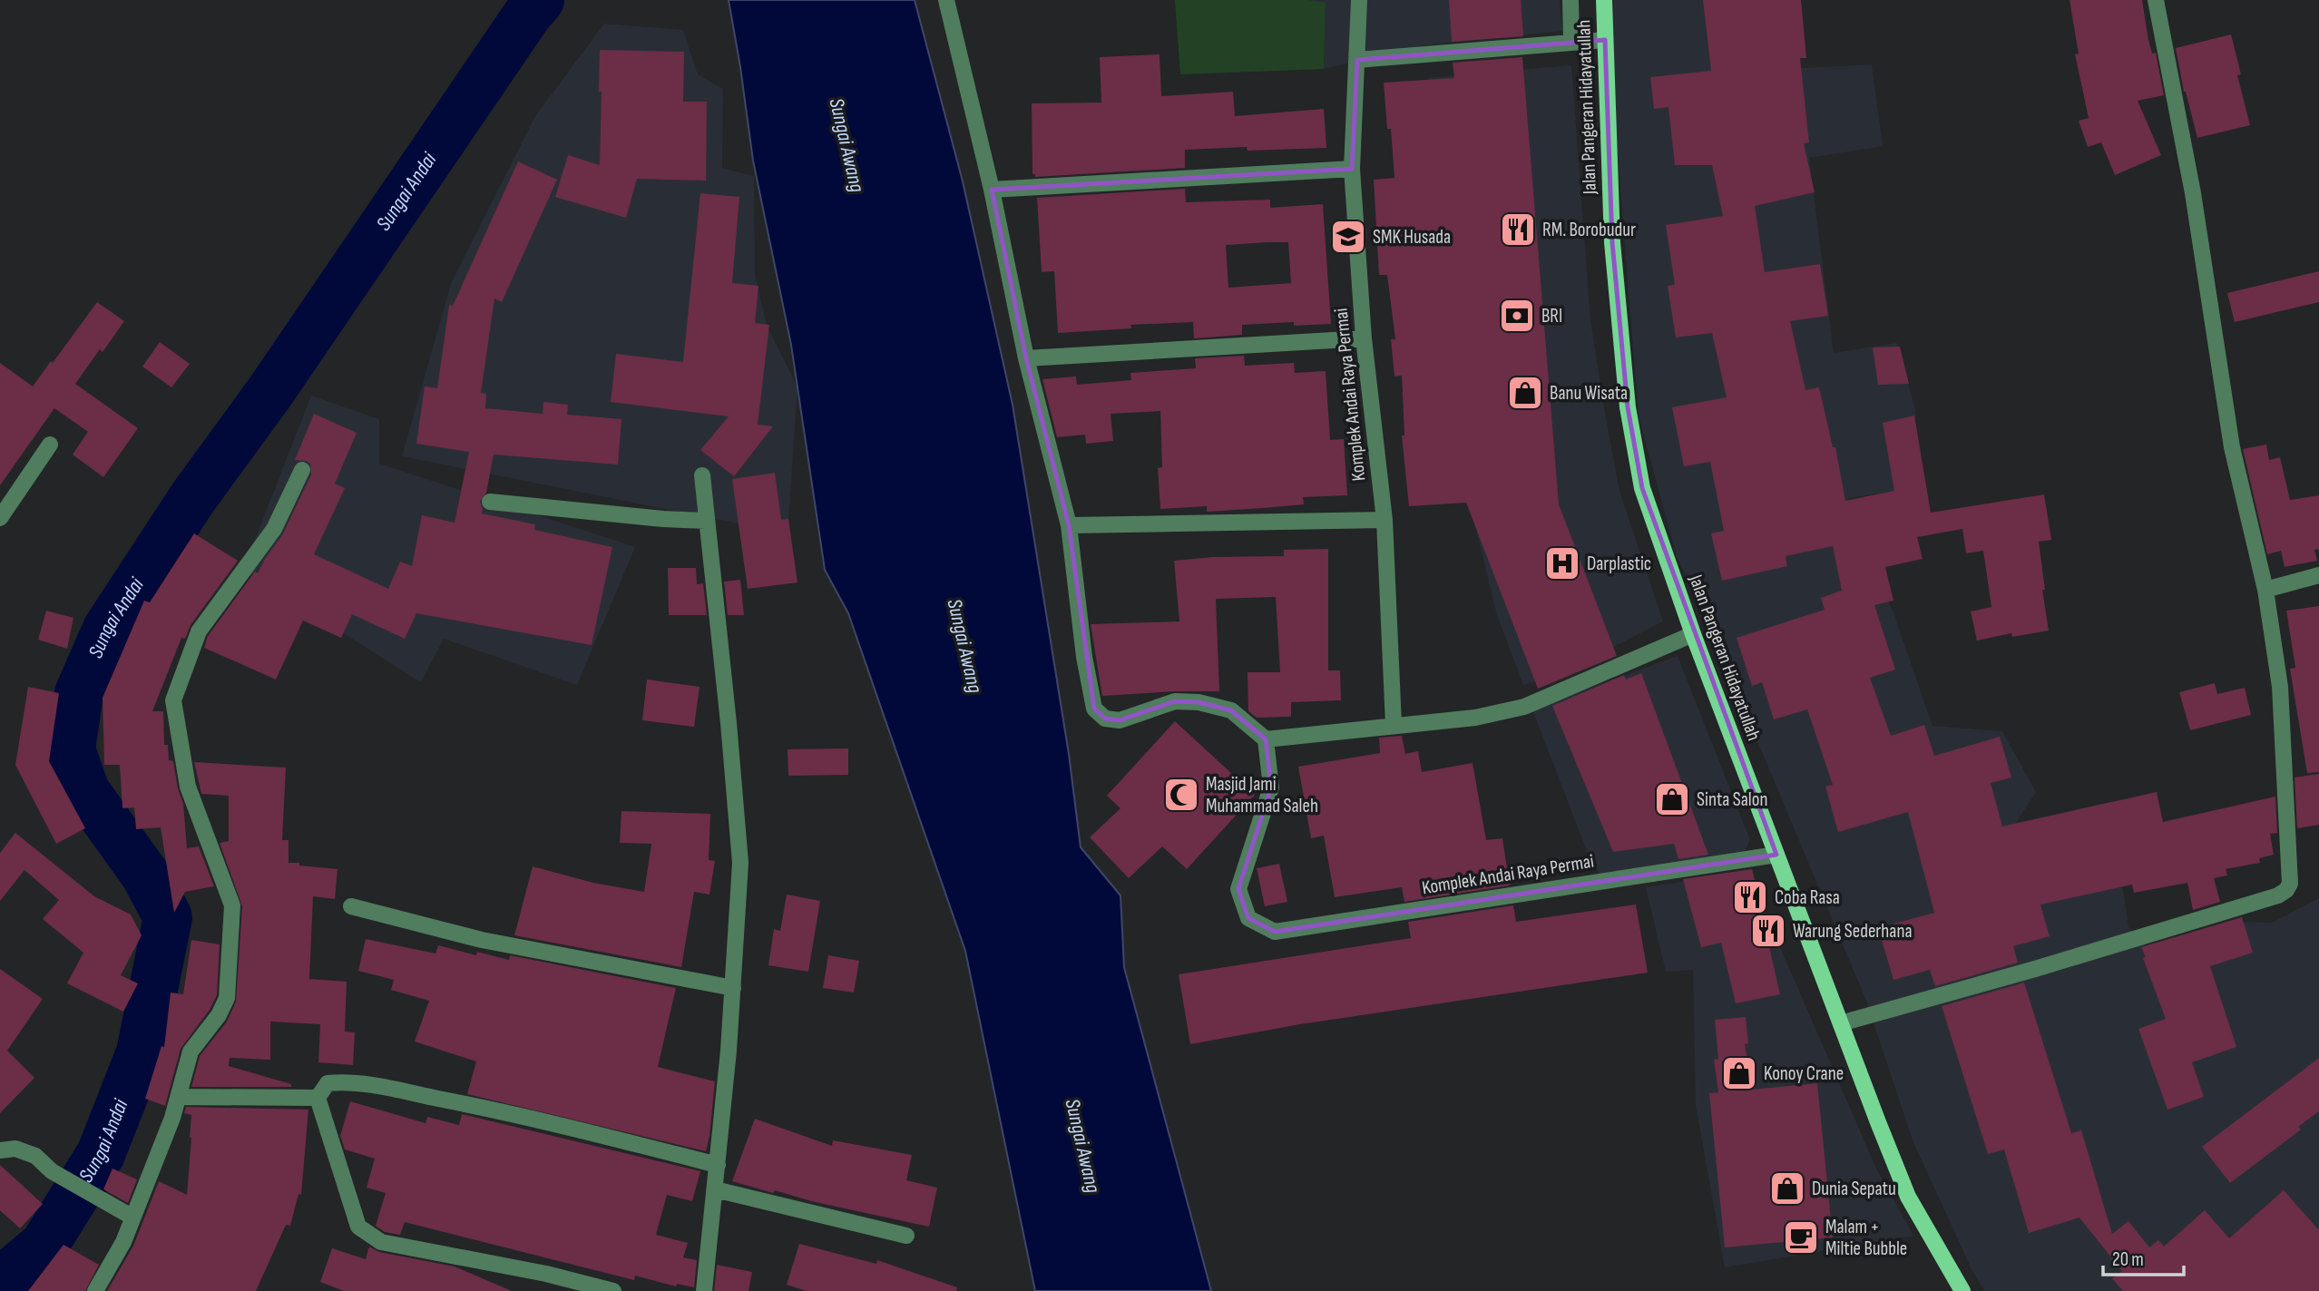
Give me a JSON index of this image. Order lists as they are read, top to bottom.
{
  "streets": {
    "main road": ["Jalan Pangeran Hidayatullah"],
    "street": ["Komplek Andai Raya Permai"]
  },
  "crossings": [
    ["Jalan Pangeran Hidayatullah", "Komplek Andai Raya Permai"]
  ],
  "water": ["Sungai Awang", "Sungai Andai"],
  "places": {
    "restaurant": ["RM. Borobudur", "Coba Rasa", "Warung Sederhana"],
    "school or university": ["SMK Husada"],
    "bank": ["BRI"],
    "shop": [
      "Banu Wisata",
      "Sinta Salon",
      "Konoy Crane",
      "Dunia Sepatu"
    ],
    "hospital": ["Darplastic"],
    "mosque": ["Masjid Jami Muhammad Saleh"],
    "cafe": ["Malam + Miltie Bubble"]
  },
  "scale_bar": "20 m"
}
